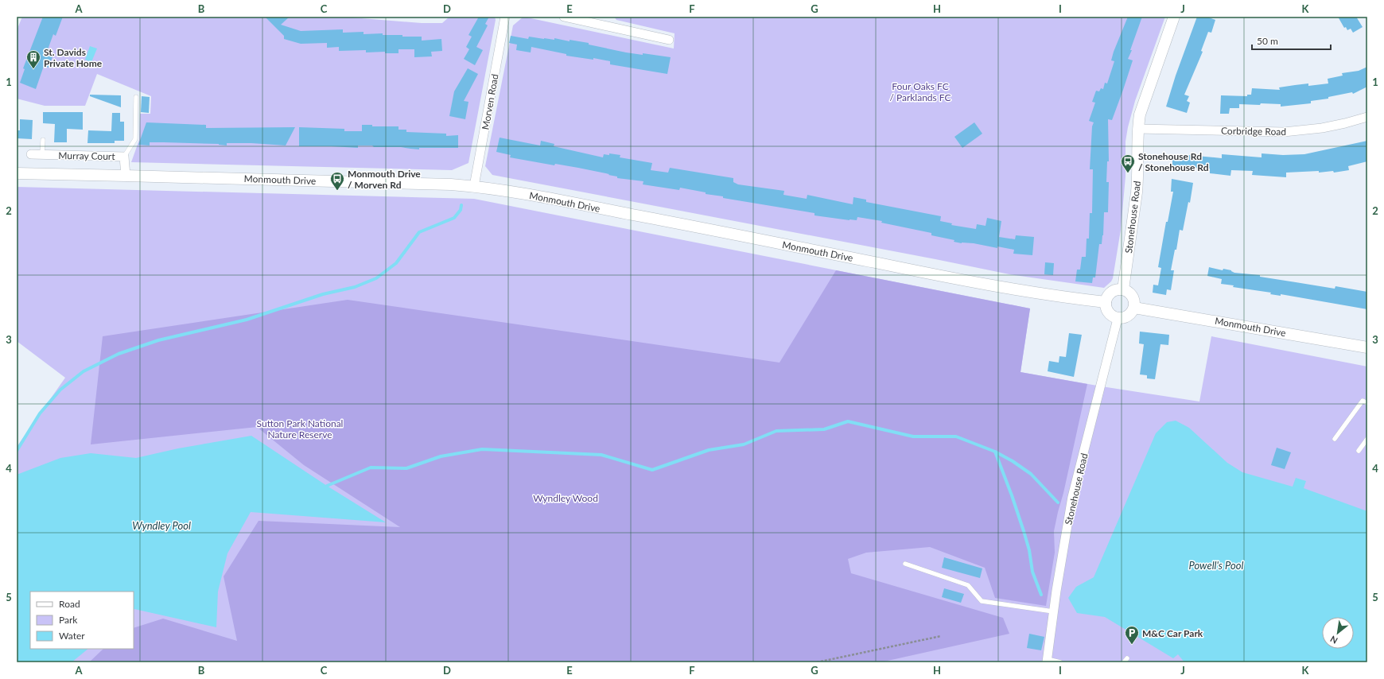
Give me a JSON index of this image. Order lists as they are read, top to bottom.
{
  "streets": {
    "street": [
      "Morven Road",
      "Corbridge Road",
      "Murray Court",
      "Monmouth Drive",
      "Stonehouse Road"
    ]
  },
  "crossings": [
    ["Morven Road", "Monmouth Drive"],
    ["Corbridge Road", "Stonehouse Road"],
    ["Murray Court", "Monmouth Drive"],
    ["Monmouth Drive", "Stonehouse Road"]
  ],
  "water": ["Wyndley Pool", "Powell's Pool"],
  "parks": ["Four Oaks FC / Parklands FC", "Sutton Park National Nature Reserve", "Wyndley Wood"],
  "places": {
    "building": ["St. Davids Private Home"],
    "bus stop": ["Stonehouse Rd / Stonehouse Rd", "Monmouth Drive / Morven Rd"],
    "parking": ["M&C Car Park"]
  },
  "legend": ["Road", "Park", "Water"],
  "scale_bar": "50 m",
  "north": "bottom left",
  "grid": {
    "columns": [
      "A",
      "B",
      "C",
      "D",
      "E",
      "F",
      "G",
      "H",
      "I",
      "J",
      "K"
    ],
    "rows": [
      "1",
      "2",
      "3",
      "4",
      "5"
    ]
  }
}
